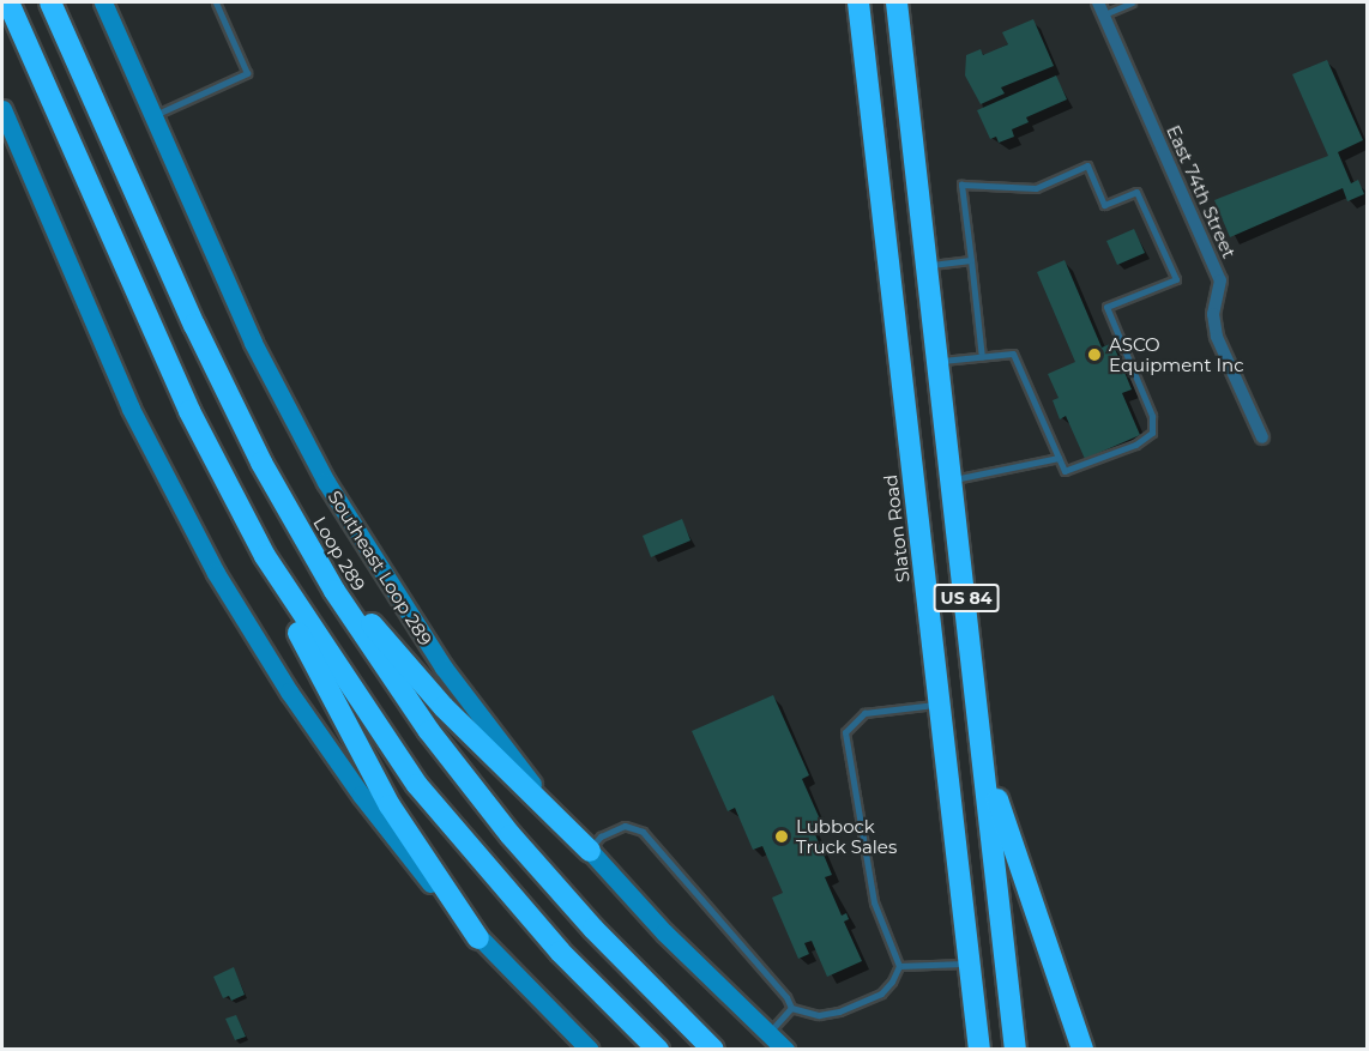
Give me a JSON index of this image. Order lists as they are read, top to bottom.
{
  "streets": {
    "highway": ["Slaton Road", "Loop 289", "US 84"],
    "main road": ["Southeast Loop 289"],
    "street": ["East 74th Street"]
  },
  "places": ["ASCO Equipment Inc", "Lubbock Truck Sales"]
}
